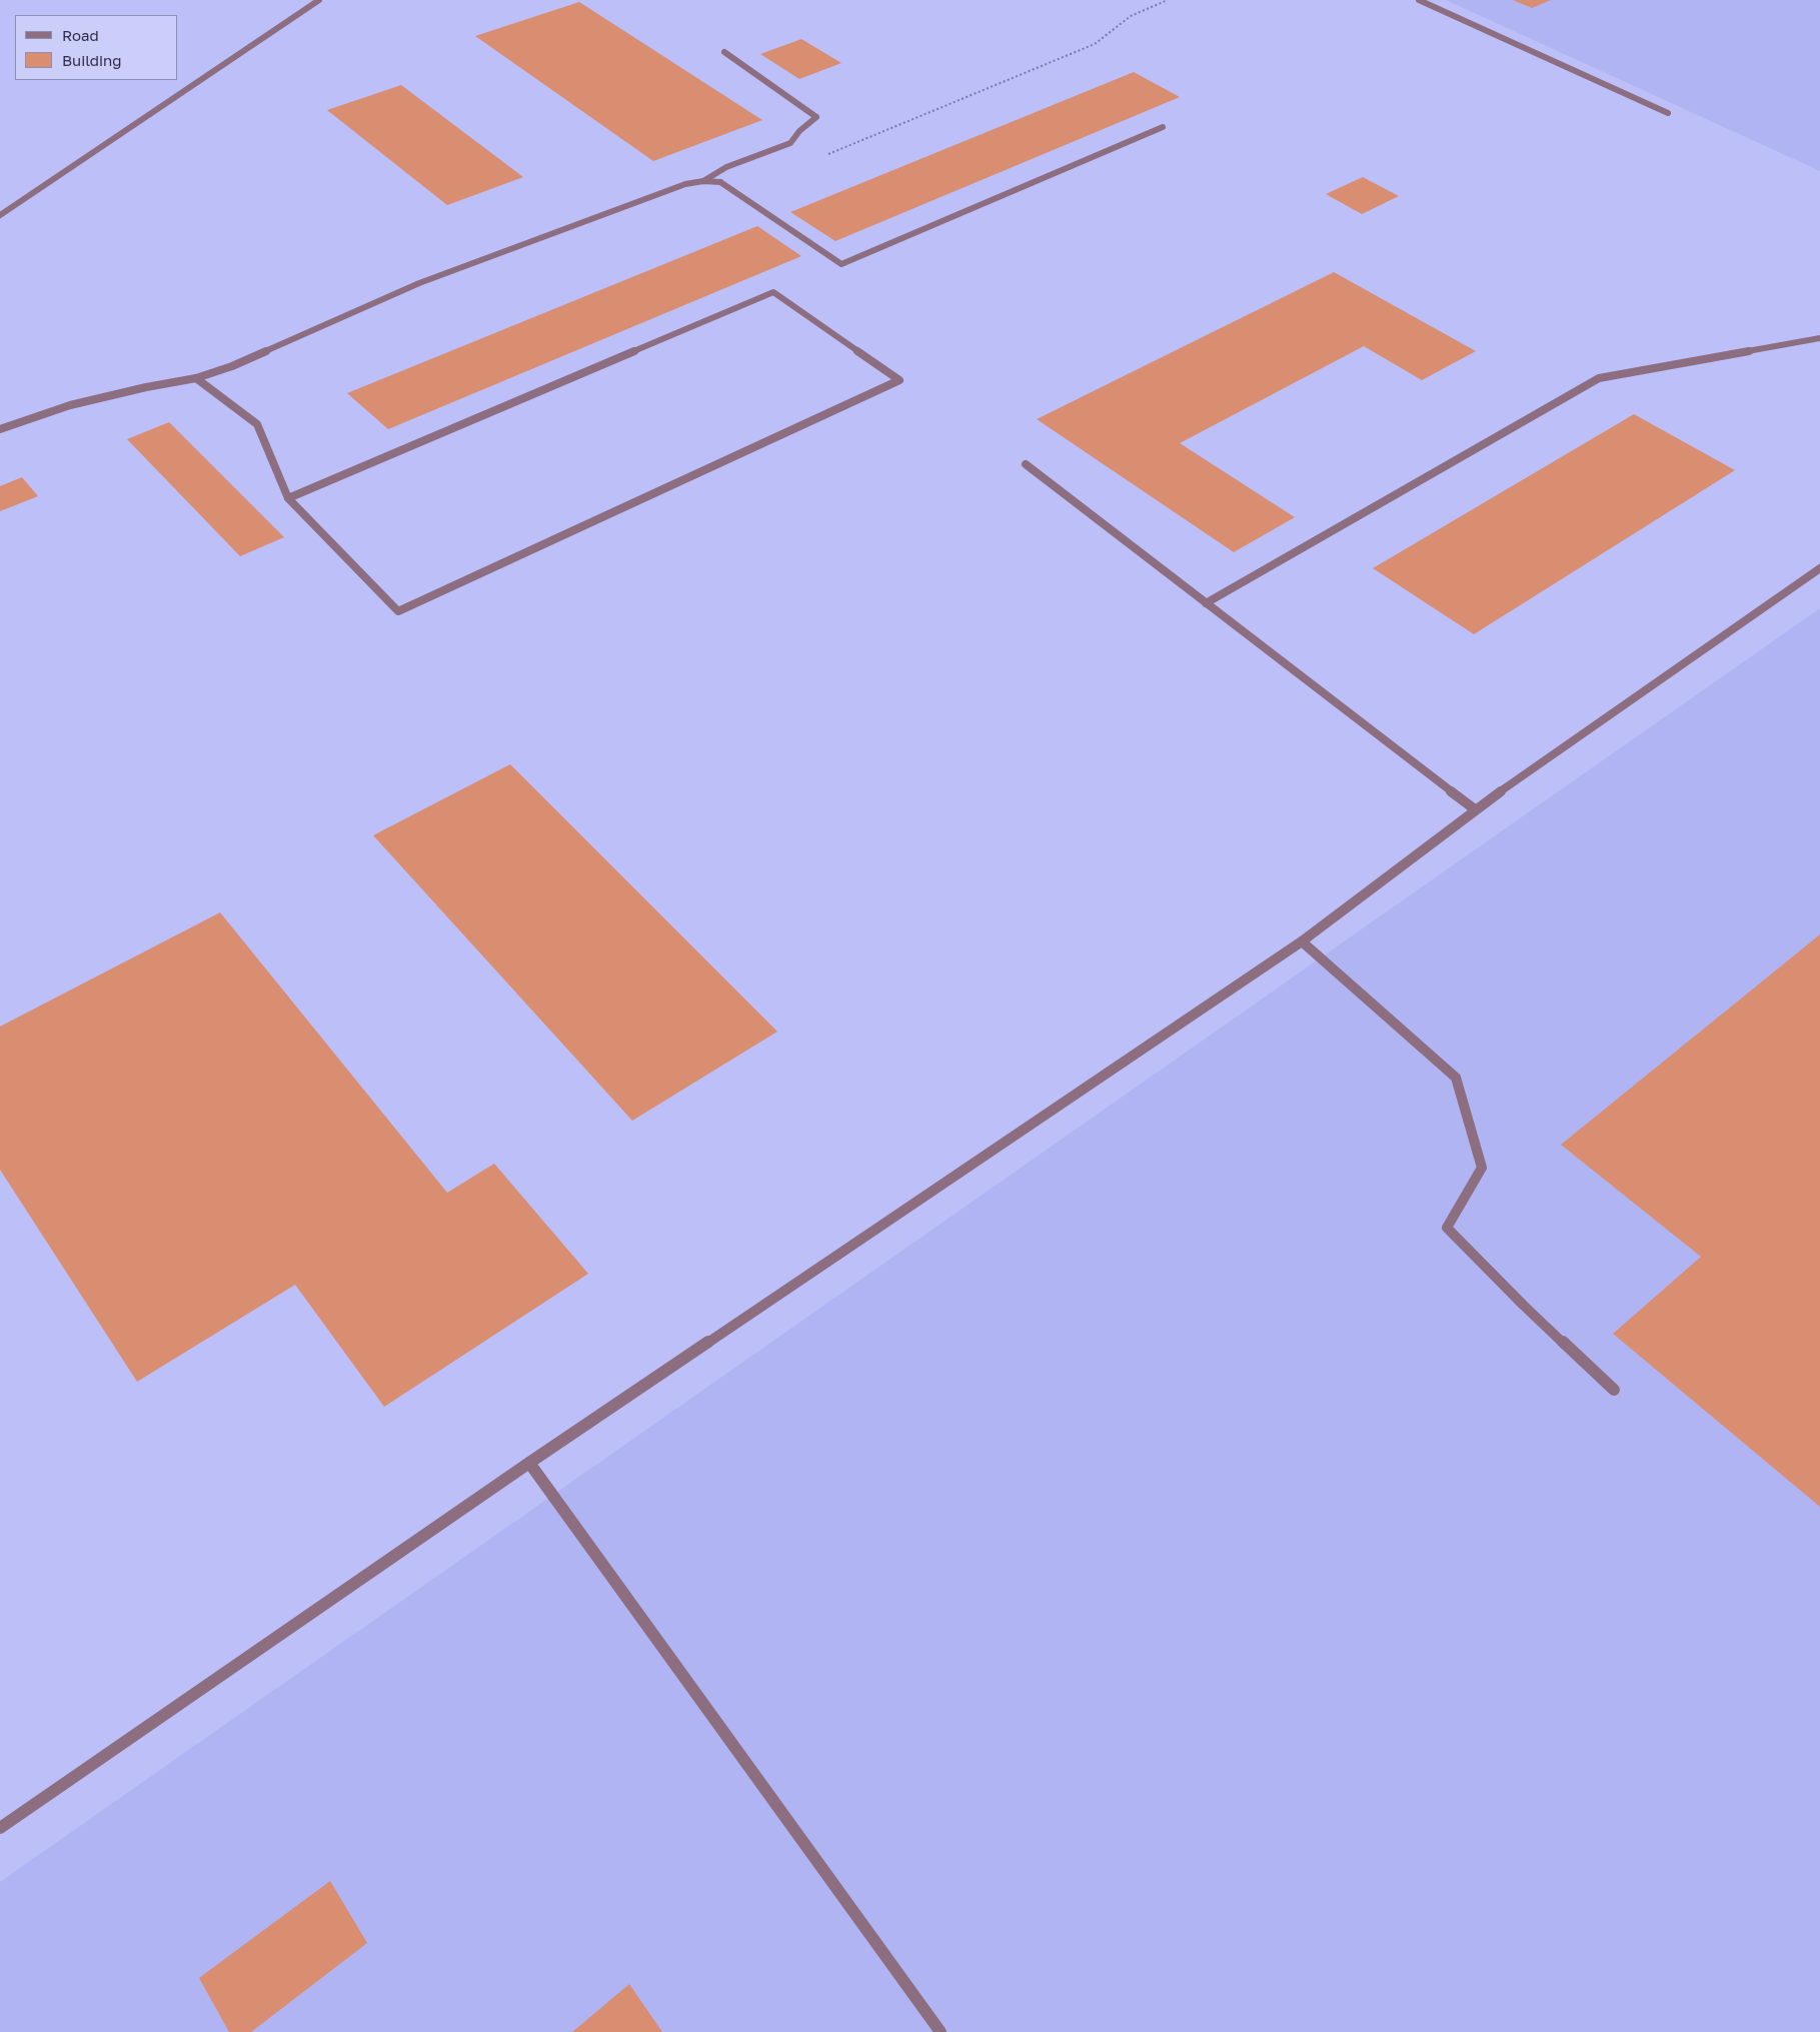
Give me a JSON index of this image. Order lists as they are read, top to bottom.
{
  "legend": ["Road", "Building"]
}
